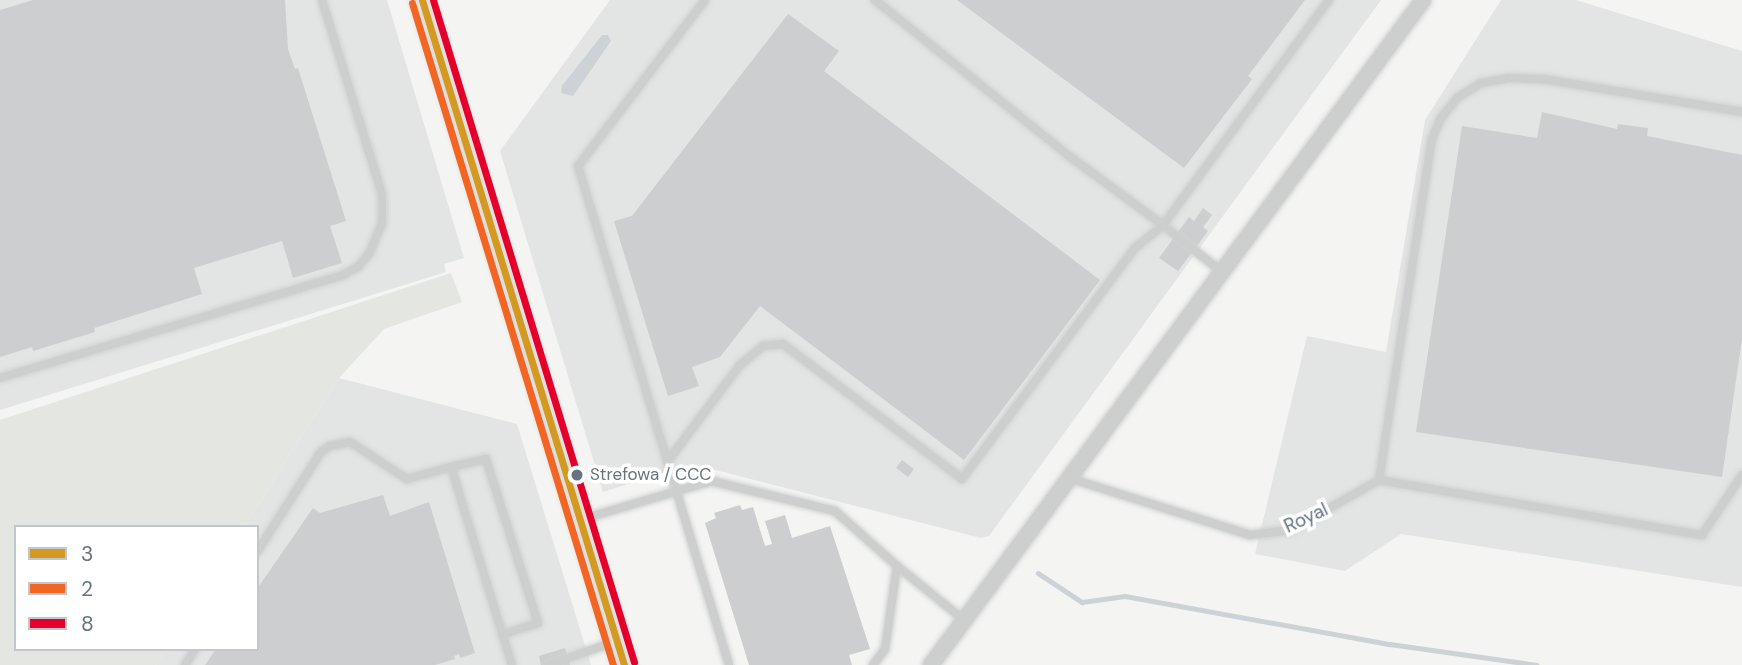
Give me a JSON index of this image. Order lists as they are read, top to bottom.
{
  "streets": {
    "lane": ["Royal"]
  },
  "places": ["Strefowa / CCC"],
  "lines": ["transit line 3", "transit line 8", "transit line 2"],
  "legend": ["3", "2", "8"]
}
